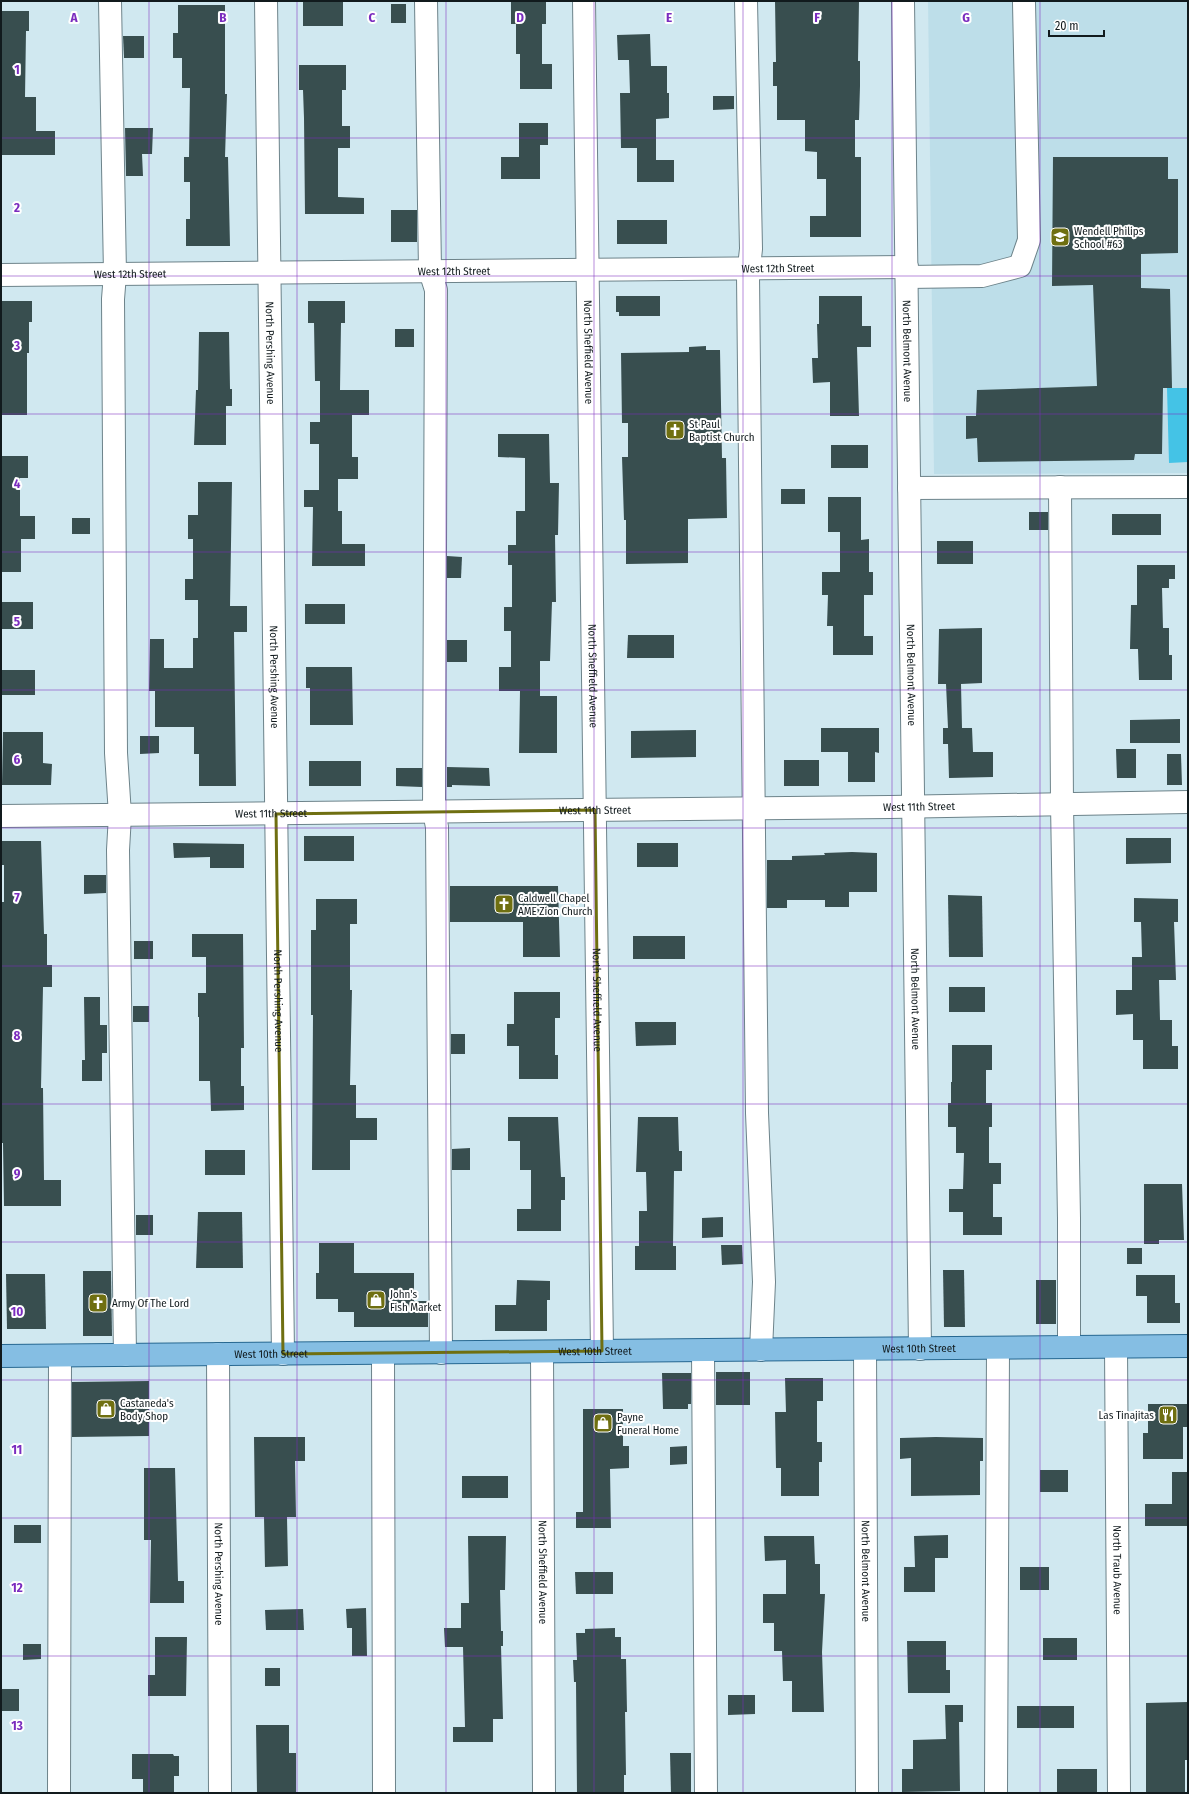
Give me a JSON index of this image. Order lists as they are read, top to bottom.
{
  "streets": {
    "main road": ["West 10th Street"],
    "street": [
      "West 12th Street",
      "North Belmont Avenue",
      "North Sheffield Avenue",
      "North Pershing Avenue",
      "West 11th Street",
      "North Traub Avenue"
    ]
  },
  "crossings": [
    ["West 12th Street", "North Belmont Avenue"],
    ["West 12th Street", "North Sheffield Avenue"],
    ["West 12th Street", "North Pershing Avenue"],
    ["North Belmont Avenue", "West 11th Street"],
    ["North Belmont Avenue", "West 10th Street"],
    ["North Sheffield Avenue", "West 11th Street"],
    ["North Sheffield Avenue", "West 10th Street"],
    ["North Pershing Avenue", "West 11th Street"],
    ["North Pershing Avenue", "West 10th Street"],
    ["West 10th Street", "North Traub Avenue"]
  ],
  "places": {
    "school or university": ["Wendell Philips School #63"],
    "church": ["St Paul Baptist Church", "Caldwell Chapel AME Zion Church", "Army Of The Lord"],
    "shop": ["John's Fish Market", "Castaneda's Body Shop", "Payne Funeral Home"],
    "restaurant": ["Las Tinajitas"]
  },
  "scale_bar": "20 m",
  "grid": {
    "columns": [
      "A",
      "B",
      "C",
      "D",
      "E",
      "F",
      "G"
    ],
    "rows": [
      "1",
      "2",
      "3",
      "4",
      "5",
      "6",
      "7",
      "8",
      "9",
      "10",
      "11",
      "12",
      "13"
    ]
  }
}
